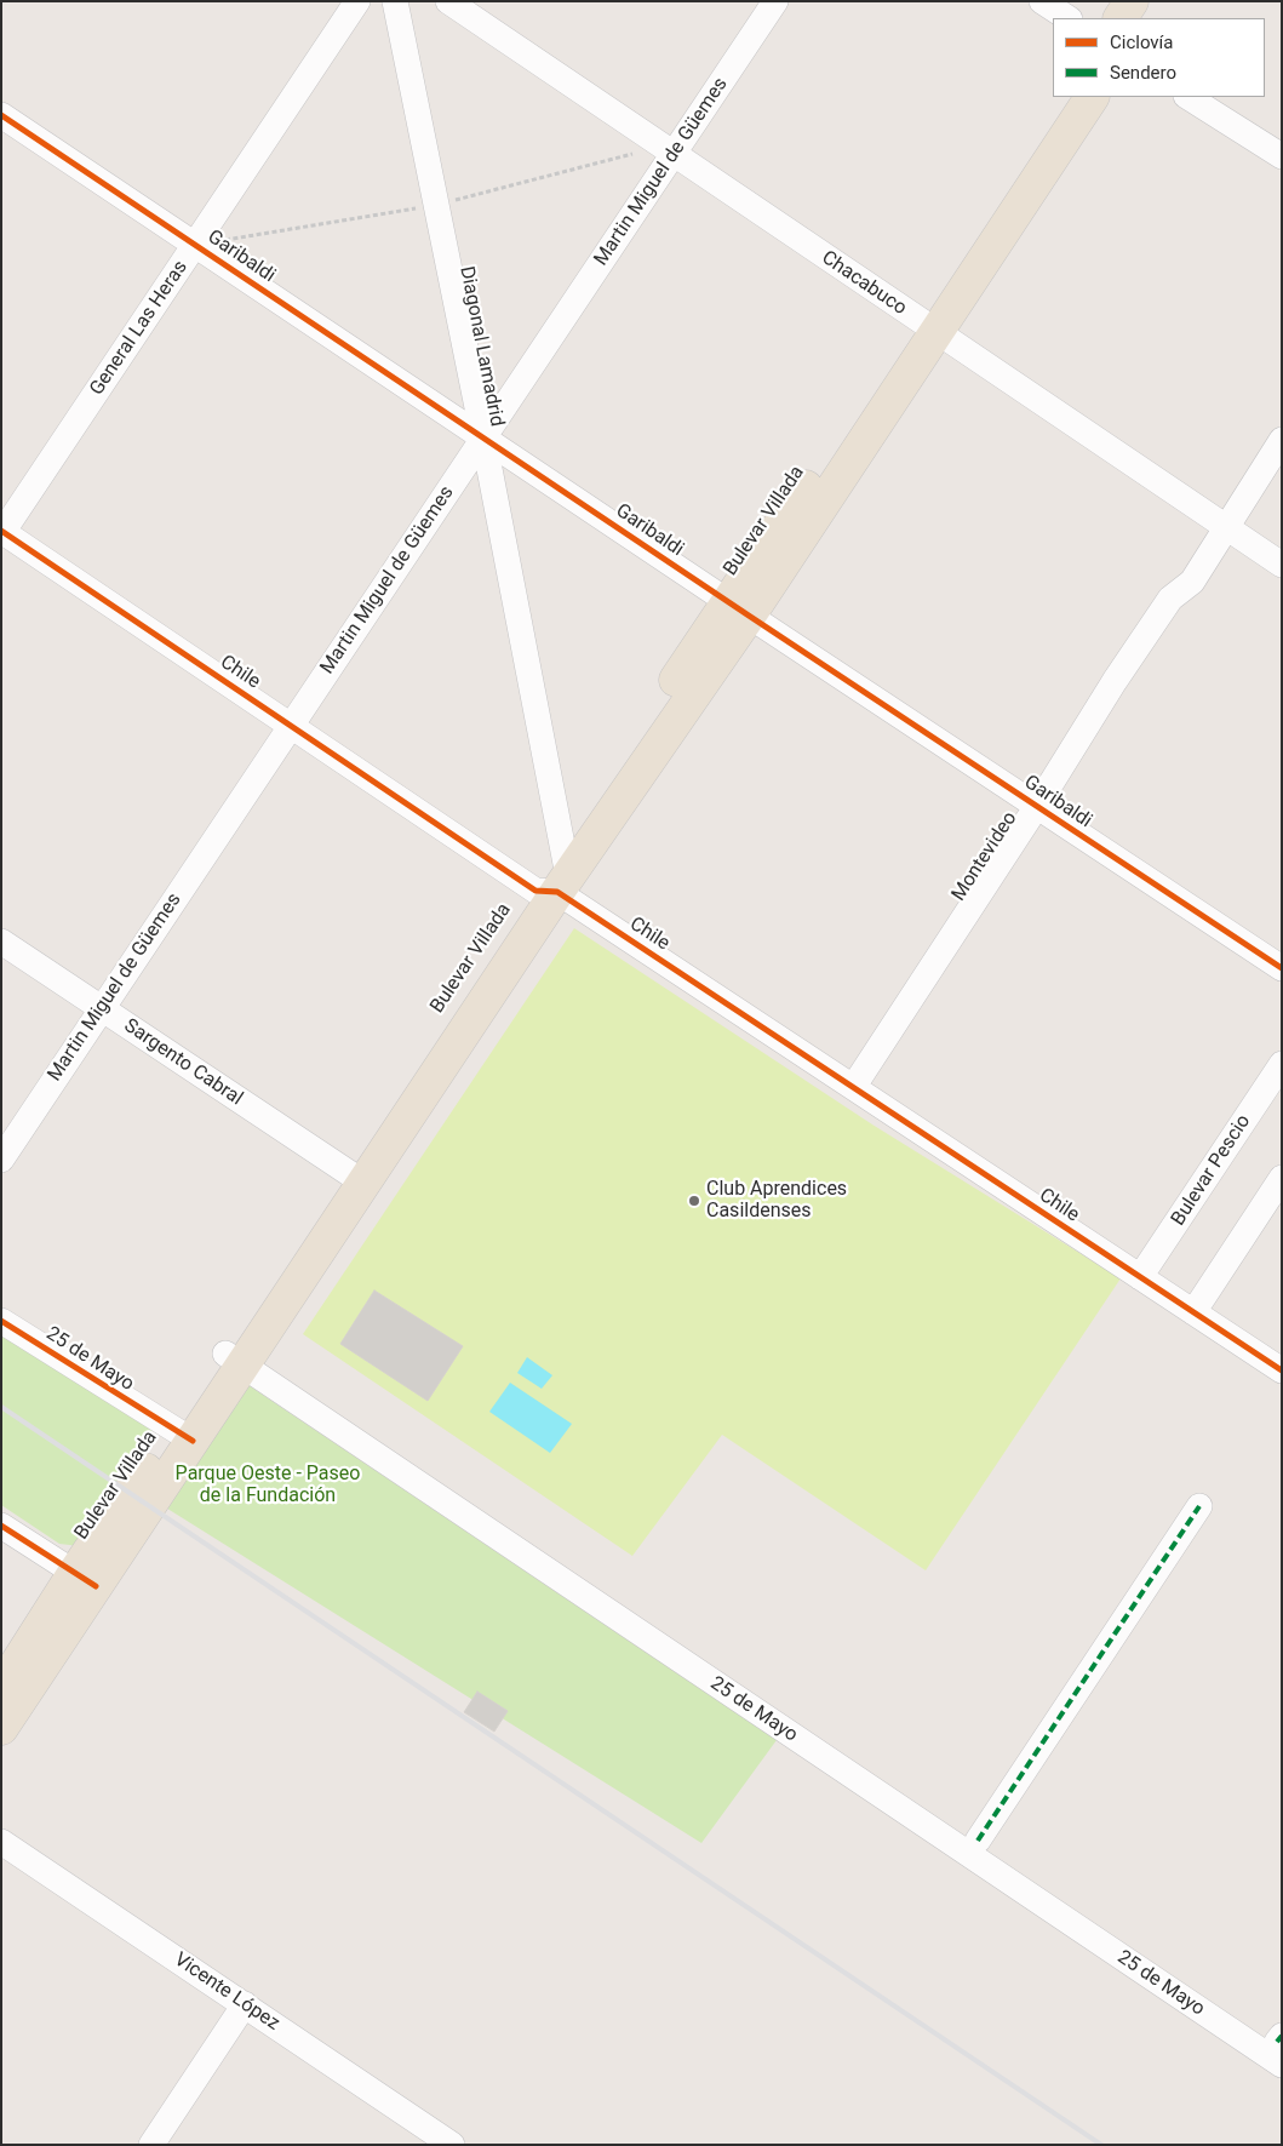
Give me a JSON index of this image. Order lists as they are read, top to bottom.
{
  "streets": {
    "main road": ["Bulevar Villada"],
    "street": [
      "Martin Miguel de Güemes",
      "Garibaldi",
      "Chacabuco",
      "General Las Heras",
      "Diagonal Lamadrid",
      "Chile",
      "Montevideo",
      "Sargento Cabral",
      "Bulevar Pescio",
      "25 de Mayo",
      "Vicente López"
    ]
  },
  "crossings": [
    ["Martin Miguel de Güemes", "Garibaldi"],
    ["Martin Miguel de Güemes", "Chacabuco"],
    ["Martin Miguel de Güemes", "Diagonal Lamadrid"],
    ["Martin Miguel de Güemes", "Chile"],
    ["Martin Miguel de Güemes", "Sargento Cabral"],
    ["Garibaldi", "General Las Heras"],
    ["Garibaldi", "Diagonal Lamadrid"],
    ["Garibaldi", "Bulevar Villada"],
    ["Garibaldi", "Montevideo"],
    ["Chacabuco", "Bulevar Villada"],
    ["Chacabuco", "Montevideo"],
    ["General Las Heras", "Chile"],
    ["Diagonal Lamadrid", "Bulevar Villada"],
    ["Diagonal Lamadrid", "Chile"],
    ["Bulevar Villada", "Chile"],
    ["Bulevar Villada", "Sargento Cabral"],
    ["Bulevar Villada", "25 de Mayo"],
    ["Chile", "Montevideo"],
    ["Chile", "Bulevar Pescio"]
  ],
  "parks": ["Parque Oeste - Paseo de la Fundación"],
  "places": ["Club Aprendices Casildenses"],
  "legend": ["Ciclovía", "Sendero"]
}
